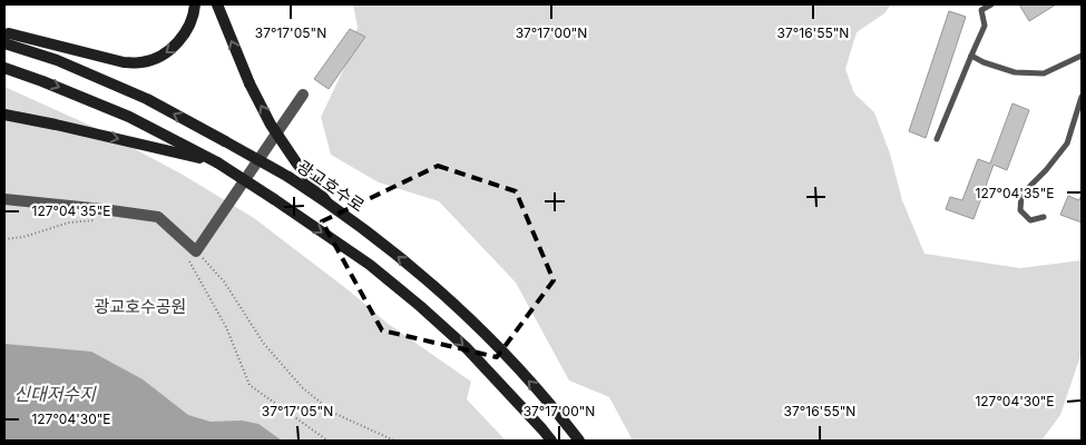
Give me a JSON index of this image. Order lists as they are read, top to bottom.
{
  "streets": {
    "main road": ["광교호수로"]
  },
  "water": ["신대저수지"],
  "parks": ["광교호수공원"],
  "coordinates": [
    "37°17'05\"N",
    "37°17'00\"N",
    "37°16'55\"N",
    "127°04'35\"E",
    "127°04'30\"E"
  ]
}
